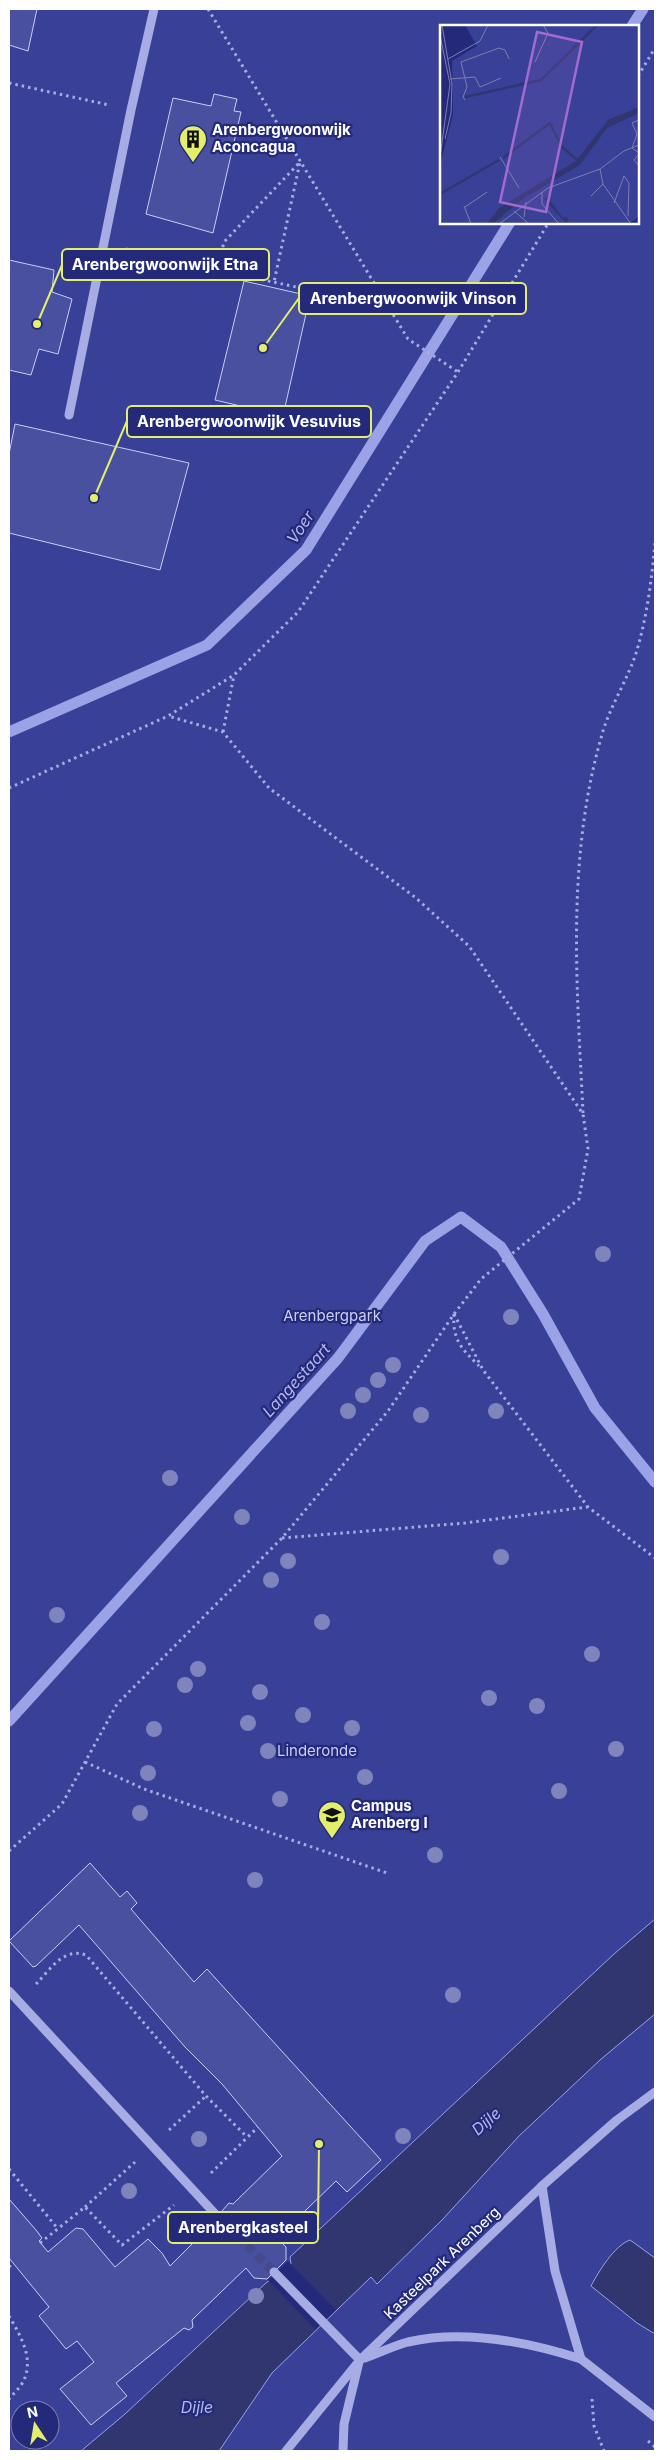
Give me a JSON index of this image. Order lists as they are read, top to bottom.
{
  "streets": {
    "street": ["Kasteelpark Arenberg"]
  },
  "water": ["Voer", "Langestaart", "Dijle"],
  "parks": ["Arenbergpark", "Linderonde"],
  "places": {
    "building": ["Arenbergwoonwijk Aconcagua"],
    "other": [
      "Arenbergwoonwijk Etna",
      "Arenbergwoonwijk Vinson",
      "Arenbergwoonwijk Vesuvius",
      "Arenbergkasteel"
    ],
    "school or university": ["Campus Arenberg I"]
  },
  "north": "top"
}
